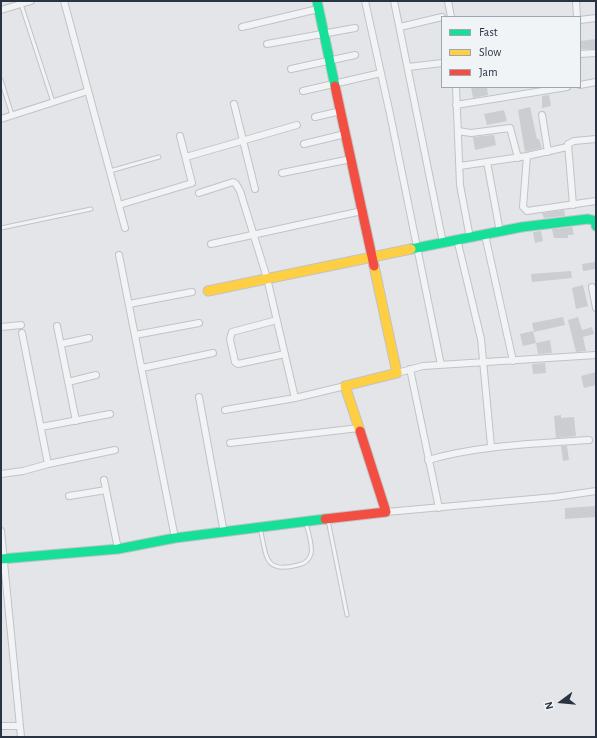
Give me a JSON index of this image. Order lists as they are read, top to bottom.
{
  "legend": ["Fast", "Slow", "Jam"],
  "north": "left"
}
